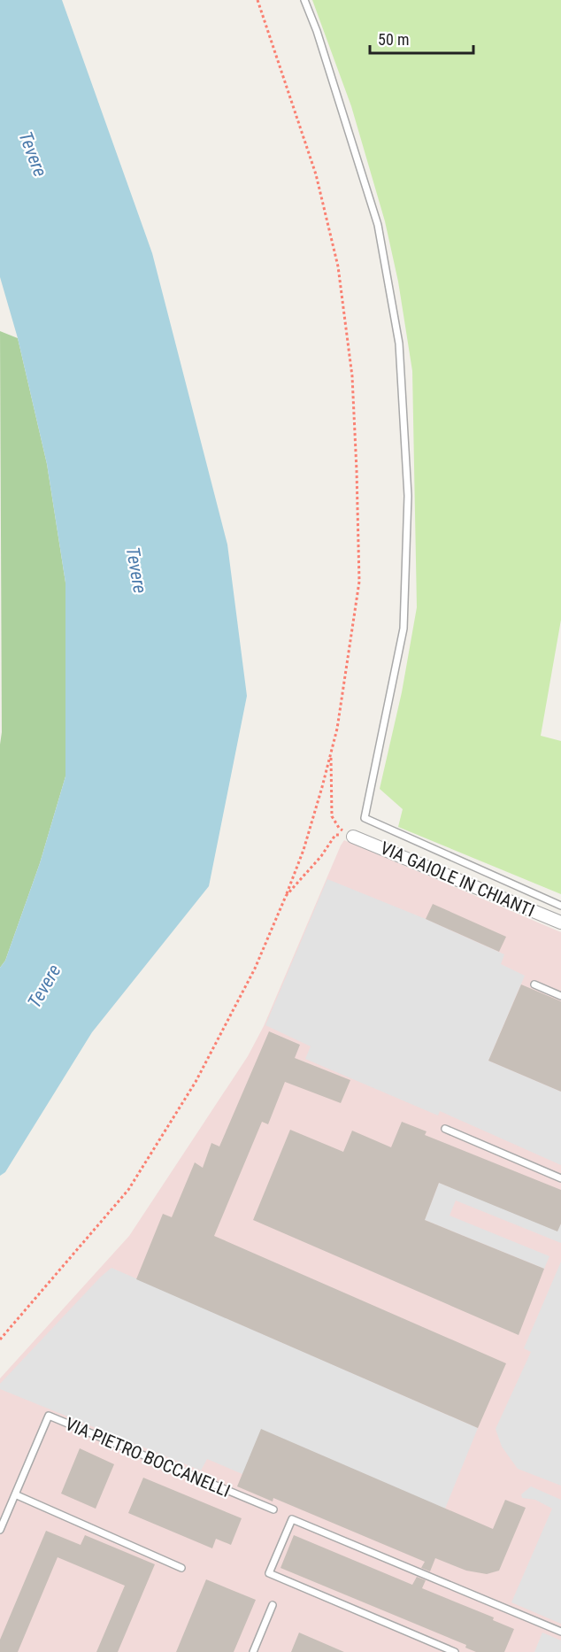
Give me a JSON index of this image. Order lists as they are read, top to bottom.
{
  "streets": {
    "street": ["VIA GAIOLE IN CHIANTI"],
    "lane": ["VIA PIETRO BOCCANELLI"]
  },
  "water": ["Tevere"],
  "scale_bar": "50 m"
}
